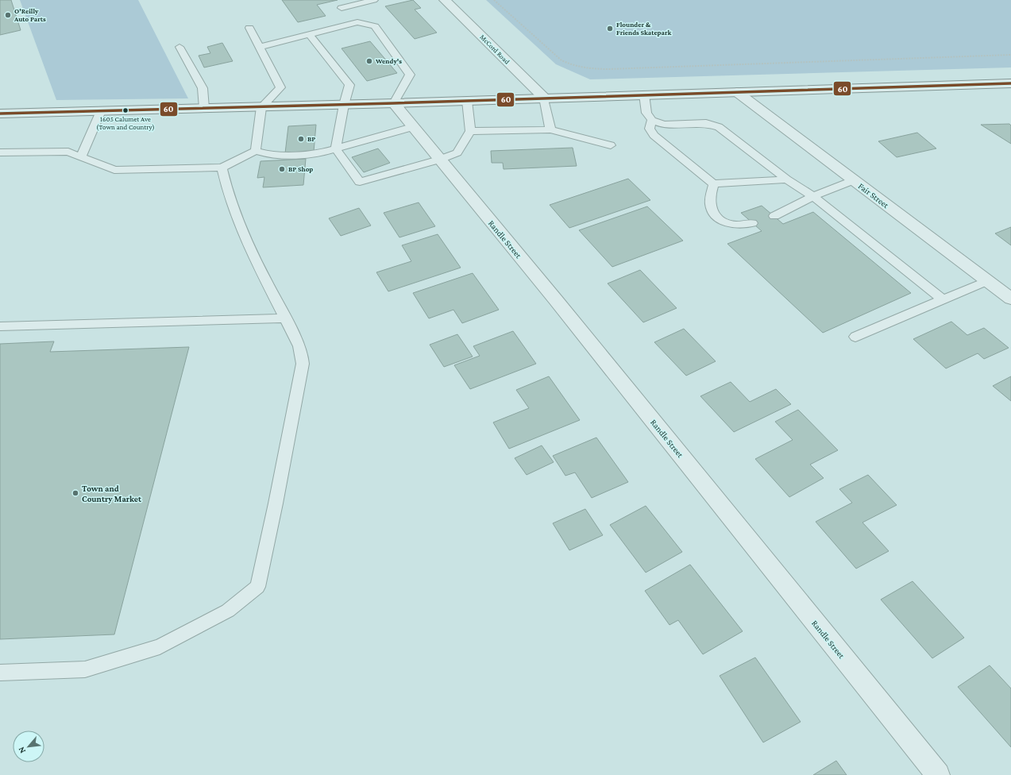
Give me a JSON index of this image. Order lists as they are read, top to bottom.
{
  "streets": {
    "street": ["McCord Road", "Fair Street", "Randle Street"]
  },
  "places": [
    "O'Reilly Auto Parts",
    "Flounder & Friends Skatepark",
    "Wendy's",
    "1605 Calumet Ave (Town and Country)",
    "BP",
    "BP Shop",
    "Town and Country Market"
  ],
  "lines": ["transit line 60"],
  "north": "bottom left"
}
